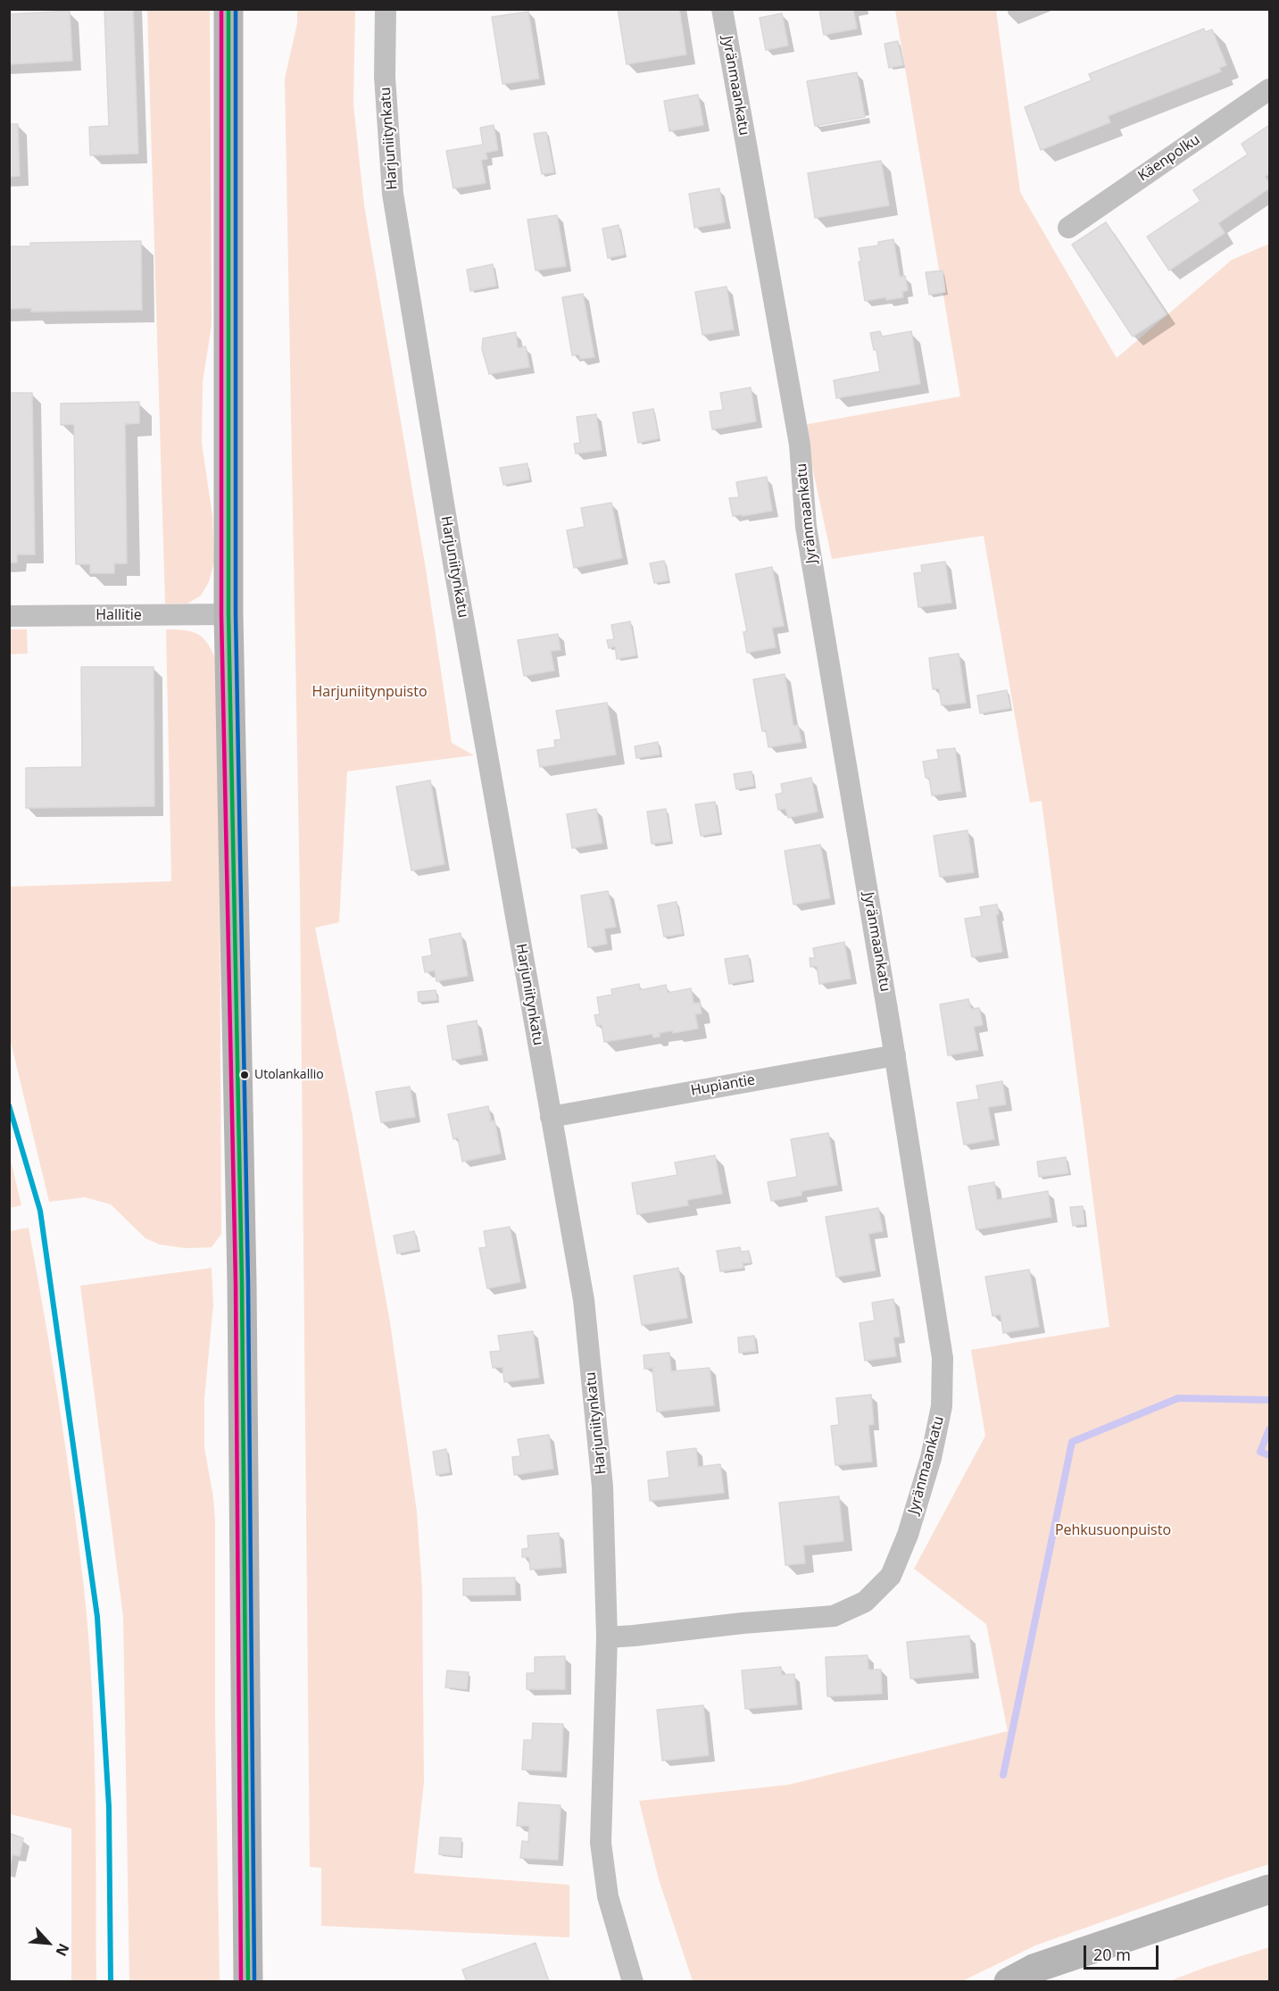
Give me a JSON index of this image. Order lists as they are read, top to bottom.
{
  "streets": {
    "street": [
      "Jyränmaankatu",
      "Harjuniitynkatu",
      "Käenpolku",
      "Hallitie",
      "Hupiantie"
    ]
  },
  "crossings": [
    ["Jyränmaankatu", "Harjuniitynkatu"],
    ["Jyränmaankatu", "Hupiantie"],
    ["Harjuniitynkatu", "Hupiantie"]
  ],
  "parks": ["Harjuniitynpuisto", "Pehkusuonpuisto"],
  "places": ["Utolankallio"],
  "scale_bar": "20 m",
  "north": "bottom right"
}
